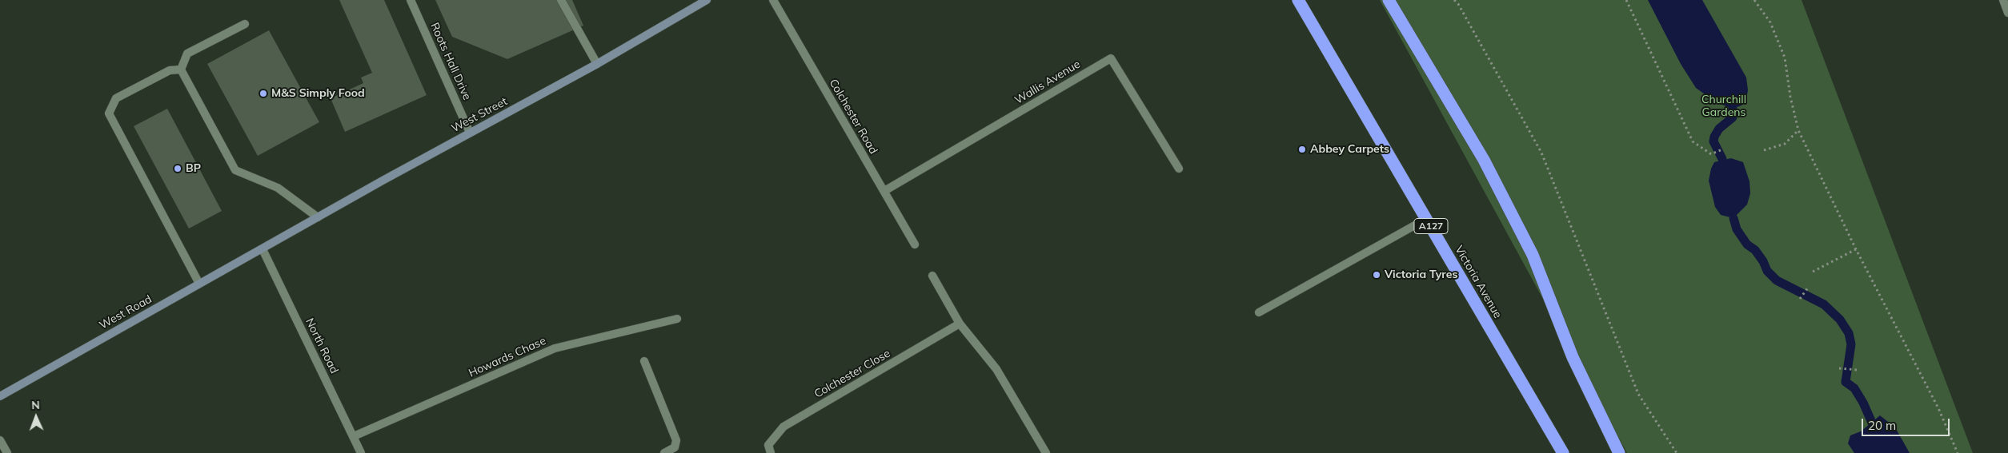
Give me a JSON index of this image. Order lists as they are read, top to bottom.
{
  "streets": {
    "highway": ["A127", "Victoria Avenue"],
    "main road": ["West Street", "West Road"],
    "street": [
      "Roots Hall Drive",
      "Wallis Avenue",
      "Colchester Road",
      "North Road",
      "Howards Chase",
      "Colchester Close"
    ]
  },
  "crossings": [
    ["Roots Hall Drive", "West Street"],
    ["Wallis Avenue", "Colchester Road"],
    ["West Street", "West Road"],
    ["West Street", "North Road"],
    ["West Road", "North Road"],
    ["North Road", "Howards Chase"]
  ],
  "parks": ["Churchill Gardens"],
  "places": [
    "M&S Simply Food",
    "Abbey Carpets",
    "BP",
    "Victoria Tyres"
  ],
  "scale_bar": "20 m",
  "north": "top"
}
